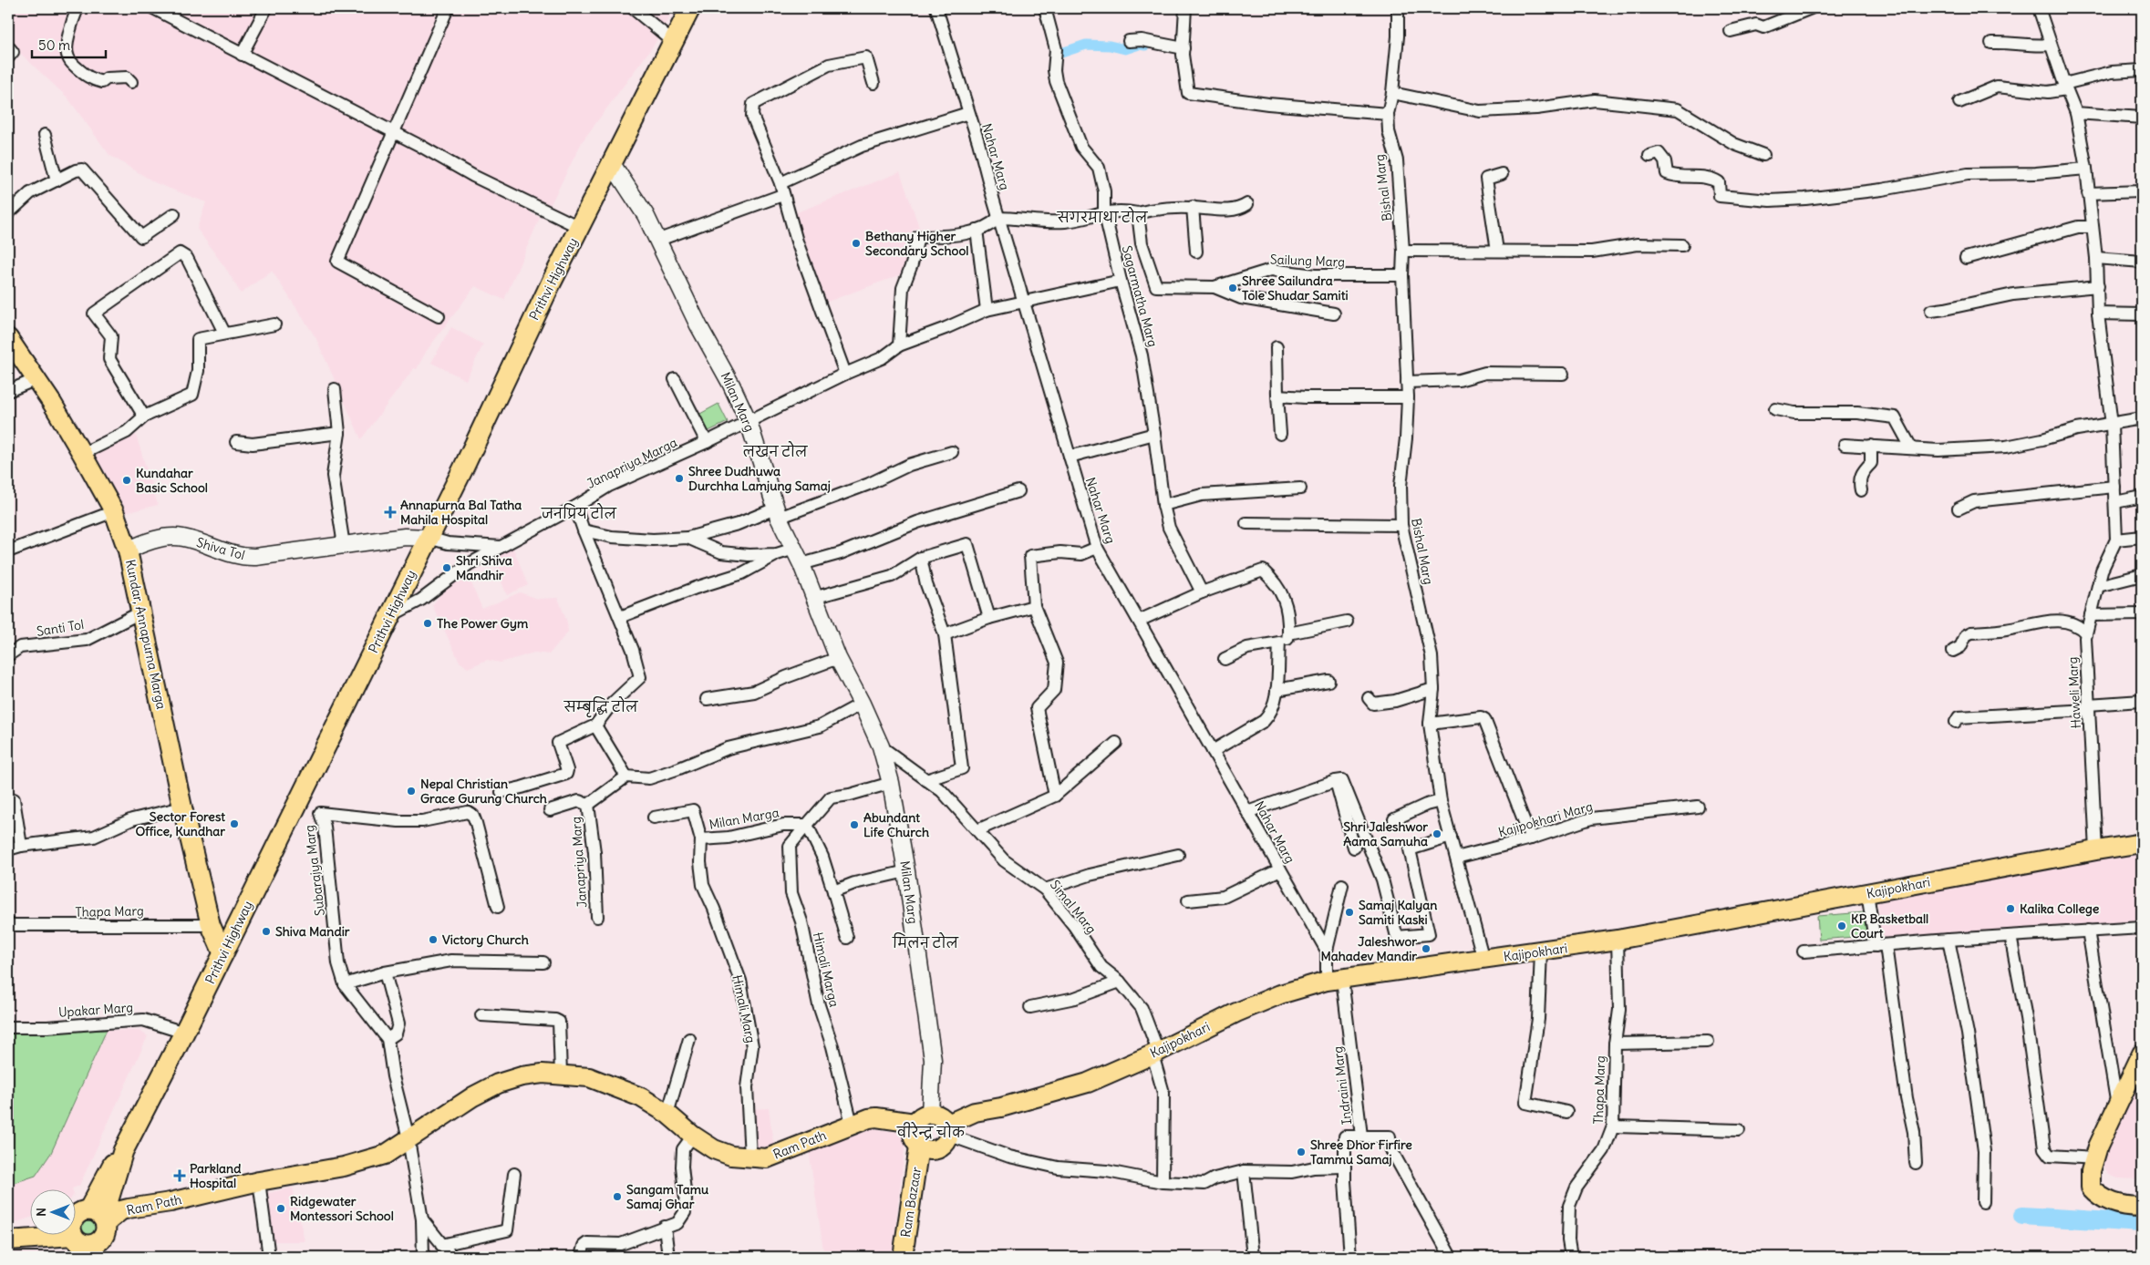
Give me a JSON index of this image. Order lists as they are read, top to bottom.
{
  "streets": {
    "highway": ["Prithvi Highway"],
    "main road": [
      "Milan Marg",
      "Shiva Tol",
      "Kundar, Annapurna Marga",
      "Kajipokhari",
      "Ram Path",
      "Ram Bazaar"
    ],
    "street": [
      "Nahar Marg",
      "Bishal Marg",
      "Sailung Marg",
      "Sagarmatha Marg",
      "Janapriya Marga",
      "Santi Tol",
      "Haweli Marg",
      "Milan Marga",
      "Kajipokhari Marg",
      "Janapriya Marg",
      "Subarajya Marg",
      "Simal Marg",
      "Thapa Marg",
      "Himali Marga",
      "Himali Marg",
      "Upakar Marg",
      "Indraini Marg"
    ]
  },
  "crossings": [
    ["Nahar Marg", "Janapriya Marga"],
    ["Nahar Marg", "Kajipokhari"],
    ["Nahar Marg", "Indraini Marg"],
    ["Bishal Marg", "Sailung Marg"],
    ["Bishal Marg", "Kajipokhari Marg"],
    ["Bishal Marg", "Kajipokhari"],
    ["Prithvi Highway", "Milan Marg"],
    ["Prithvi Highway", "Janapriya Marga"],
    ["Prithvi Highway", "Shiva Tol"],
    ["Prithvi Highway", "Kundar, Annapurna Marga"],
    ["Prithvi Highway", "Upakar Marg"],
    ["Prithvi Highway", "Ram Path"],
    ["Sagarmatha Marg", "Janapriya Marga"],
    ["Milan Marg", "Janapriya Marga"],
    ["Milan Marg", "Kajipokhari"],
    ["Milan Marg", "Simal Marg"],
    ["Milan Marg", "Ram Path"],
    ["Milan Marg", "Ram Bazaar"],
    ["Shiva Tol", "Kundar, Annapurna Marga"],
    ["Santi Tol", "Kundar, Annapurna Marga"],
    ["Kundar, Annapurna Marga", "Thapa Marg"],
    ["Haweli Marg", "Kajipokhari"],
    ["Milan Marga", "Himali Marga"],
    ["Milan Marga", "Himali Marg"],
    ["Subarajya Marg", "Ram Path"],
    ["Kajipokhari", "Simal Marg"],
    ["Kajipokhari", "Thapa Marg"],
    ["Kajipokhari", "Indraini Marg"],
    ["Kajipokhari", "Ram Path"],
    ["Kajipokhari", "Ram Bazaar"],
    ["Himali Marga", "Ram Path"],
    ["Himali Marg", "Ram Path"],
    ["Ram Path", "Ram Bazaar"]
  ],
  "districts": [
    "सगरमाथा टोल",
    "लखन टोल",
    "जनप्रिय टोल",
    "सम्बृद्धि टोल",
    "मिलन टोल",
    "वीरेन्द्र चोक"
  ],
  "places": {
    "other": [
      "Bethany Higher Secondary School",
      "Shree Sailundra Tole Shudar Samiti",
      "Shree Dudhuwa Durchha Lamjung Samaj",
      "Kundahar Basic School",
      "Shri Shiva Mandhir",
      "The Power Gym",
      "Nepal Christian Grace Gurung Church",
      "Sector Forest Office, Kundhar",
      "Abundant Life Church",
      "Shri Jaleshwor Aama Samuha",
      "Kalika College",
      "Samaj Kalyan Samiti Kaski",
      "KP Basketball Court",
      "Shiva Mandir",
      "Victory Church",
      "Jaleshwor Mahadev Mandir",
      "Shree Dhor Firfire Tammu Samaj",
      "Sangam Tamu Samaj Ghar",
      "Ridgewater Montessori School"
    ],
    "health": ["Annapurna Bal Tatha Mahila Hospital", "Parkland Hospital"]
  },
  "scale_bar": "50 m",
  "north": "left"
}
